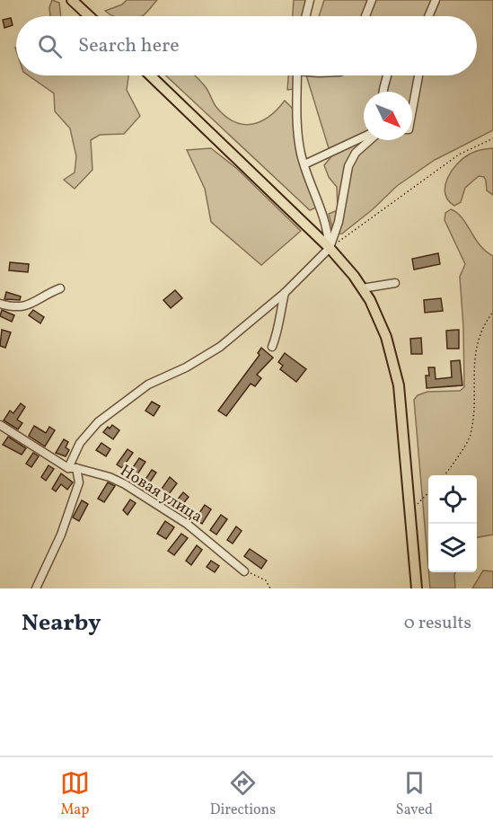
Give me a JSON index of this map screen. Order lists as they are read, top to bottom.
{
  "streets": {
    "street": ["Новая улица"]
  },
  "north": "bottom right",
  "page": {
    "search": "Search here",
    "heading": ["Nearby", "0 results"],
    "nav": ["Map", "Directions", "Saved"]
  }
}
